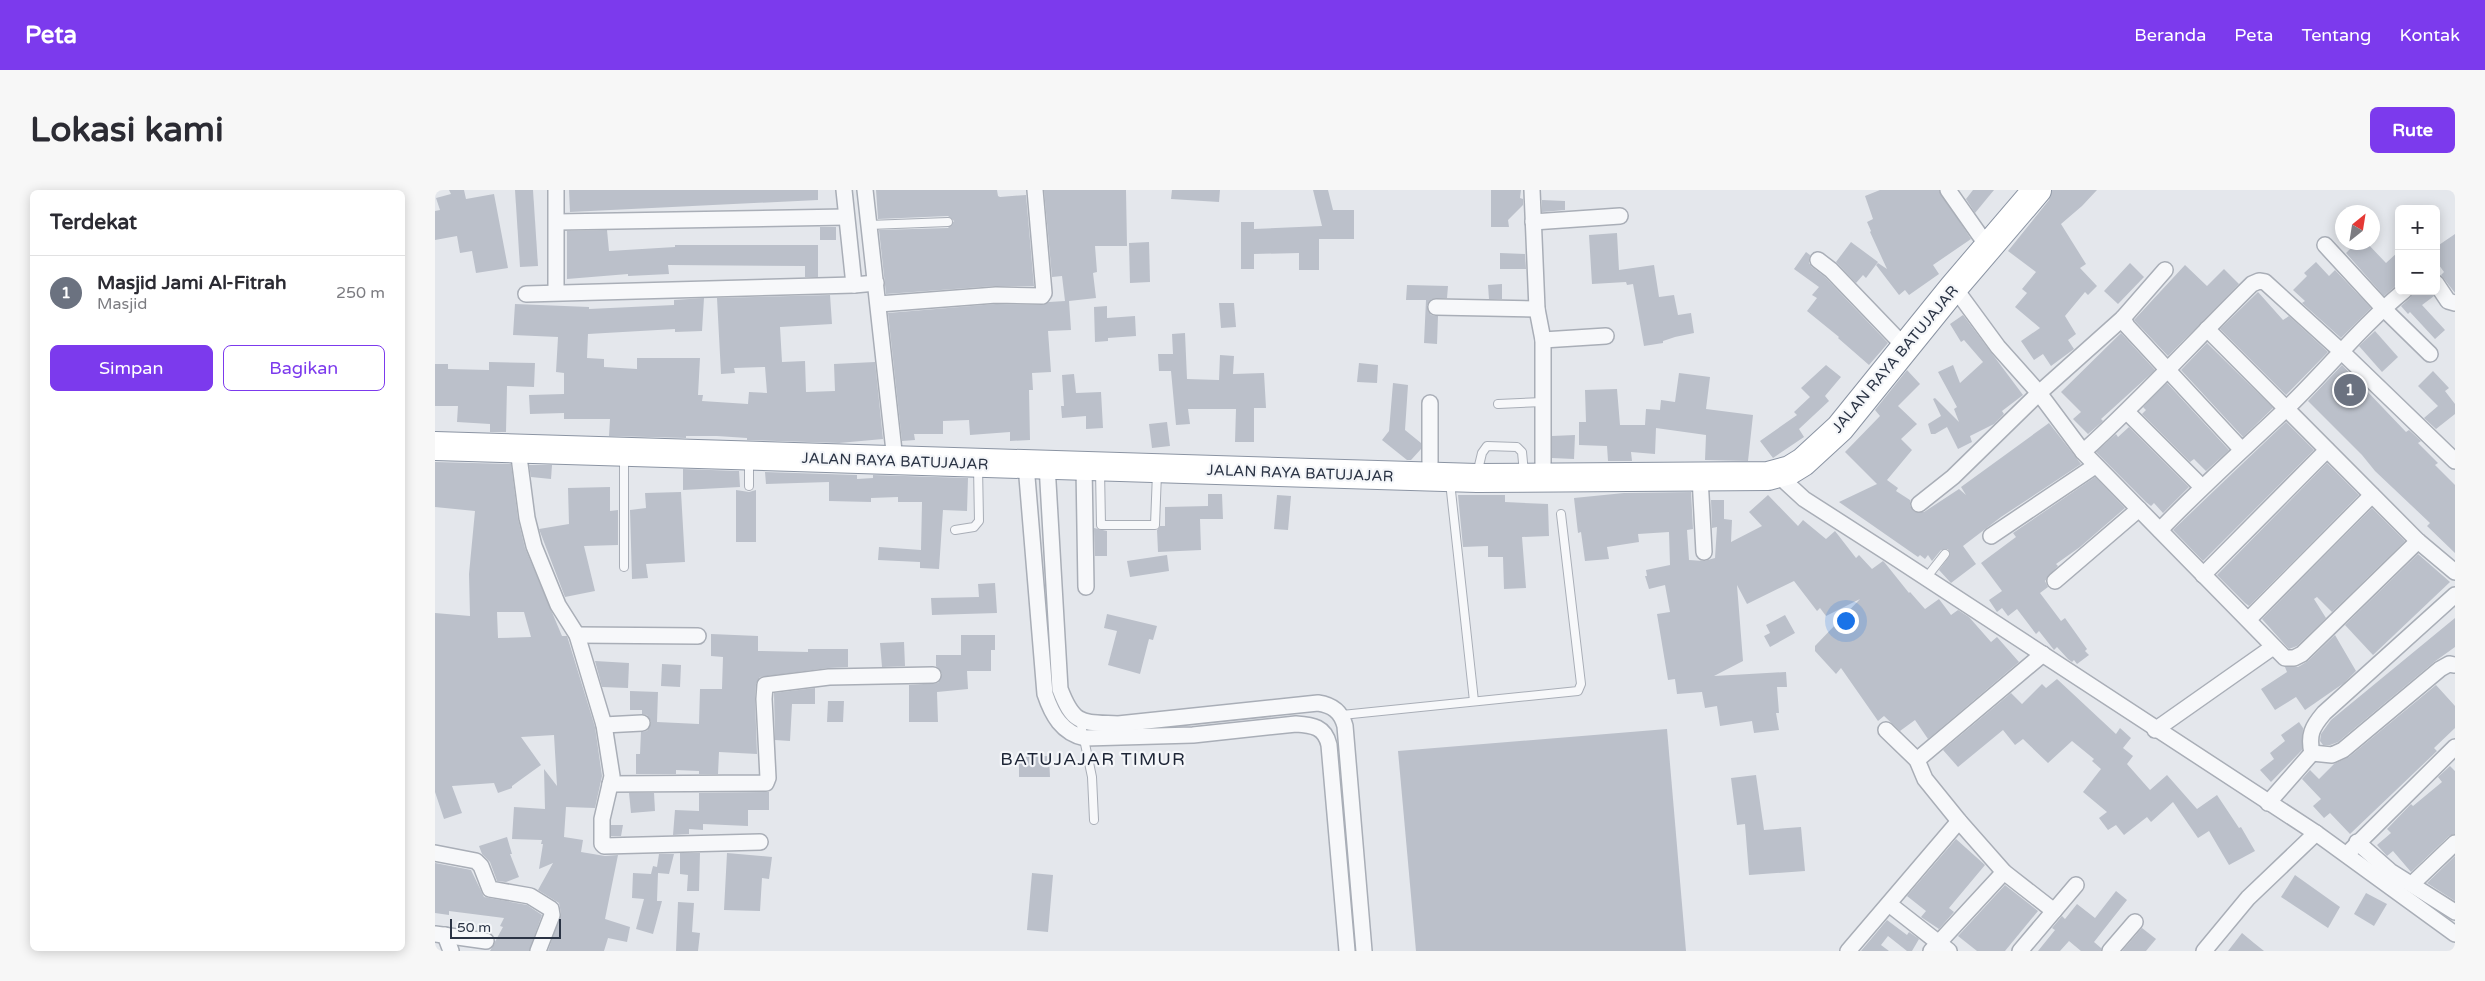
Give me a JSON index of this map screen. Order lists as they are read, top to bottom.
{
  "streets": {
    "highway": ["JALAN RAYA BATUJAJAR"]
  },
  "districts": ["BATUJAJAR TIMUR"],
  "scale_bar": "50 m",
  "north": "top right",
  "page": {
    "header": "Peta",
    "nav": [
      "Beranda",
      "Peta",
      "Tentang",
      "Kontak"
    ],
    "buttons": [
      "Rute",
      ["Simpan", "Bagikan"]
    ],
    "title": "Lokasi kami",
    "heading": "Terdekat",
    "map_buttons": ["+", "−"],
    "list": [
      {
        "mark": "1",
        "name": "Masjid Jami Al-Fitrah",
        "note": "Masjid",
        "value": "250 m"
      }
    ],
    "pins": "1",
    "scale": "50 m"
  }
}
